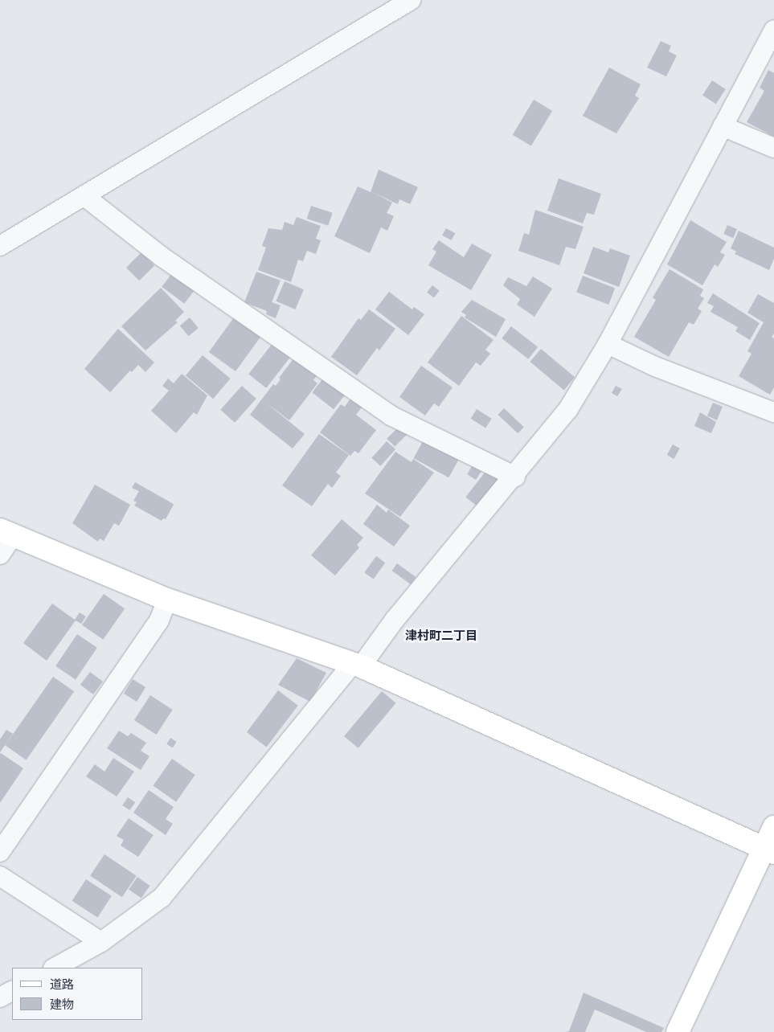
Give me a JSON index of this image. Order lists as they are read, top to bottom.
{
  "districts": ["津村町二丁目"],
  "legend": ["道路", "建物"]
}
